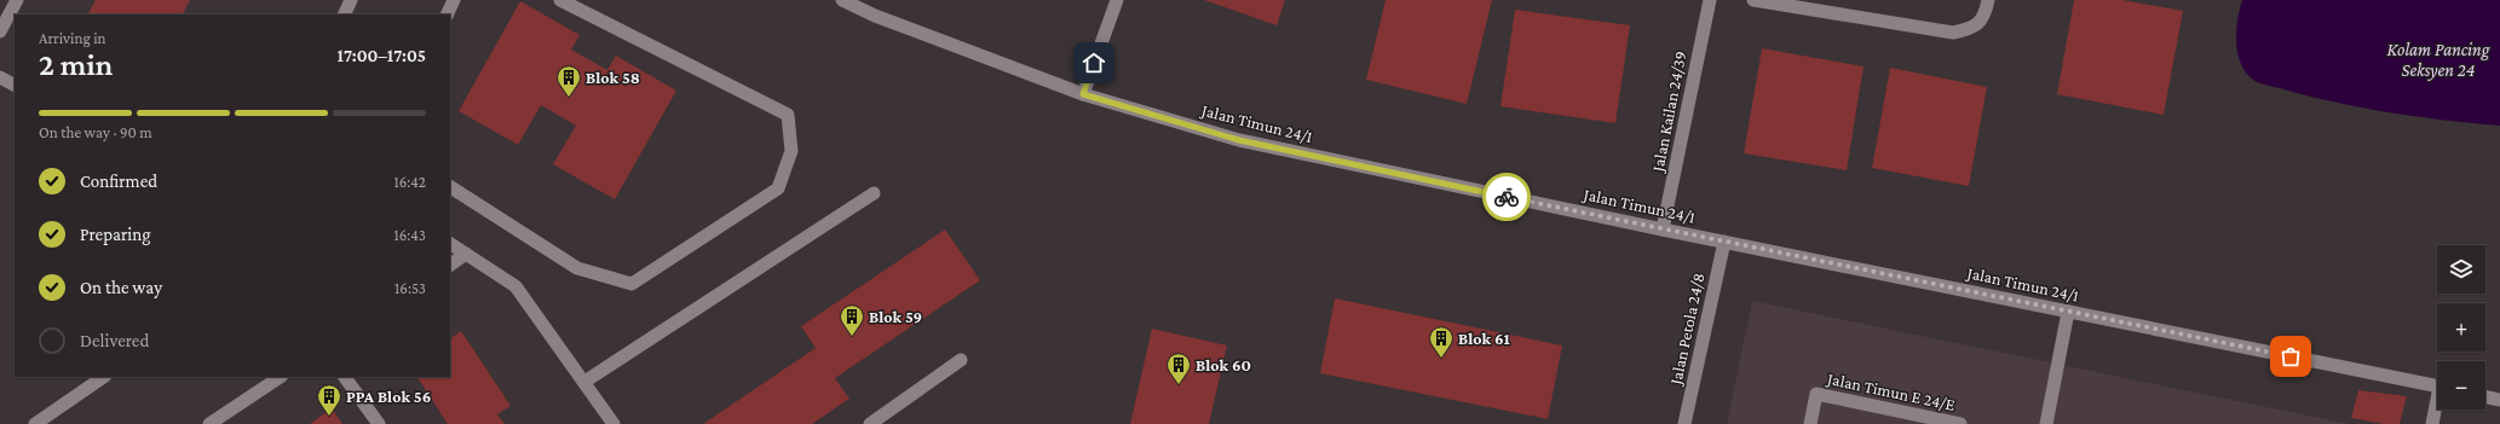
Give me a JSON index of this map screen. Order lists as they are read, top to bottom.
{
  "streets": {
    "street": [
      "Jalan Kailan 24/39",
      "Jalan Timun 24/1",
      "Jalan Petola 24/8",
      "Jalan Timun E 24/E"
    ]
  },
  "crossings": [
    ["Jalan Kailan 24/39", "Jalan Timun 24/1"],
    ["Jalan Timun 24/1", "Jalan Petola 24/8"]
  ],
  "water": ["Kolam Pancing Seksyen 24"],
  "places": {
    "building": [
      "Blok 58",
      "Blok 59",
      "Blok 61",
      "Blok 60",
      "PPA Blok 56"
    ]
  },
  "page": {
    "heading": ["2 min", "Arriving in", "17:00–17:05"],
    "bar": "On the way · 90 m",
    "list": [
      ["Confirmed", "16:42"],
      ["Preparing", "16:43"],
      ["On the way", "16:53"],
      "Delivered"
    ],
    "map_buttons": ["+", "−"]
  }
}
